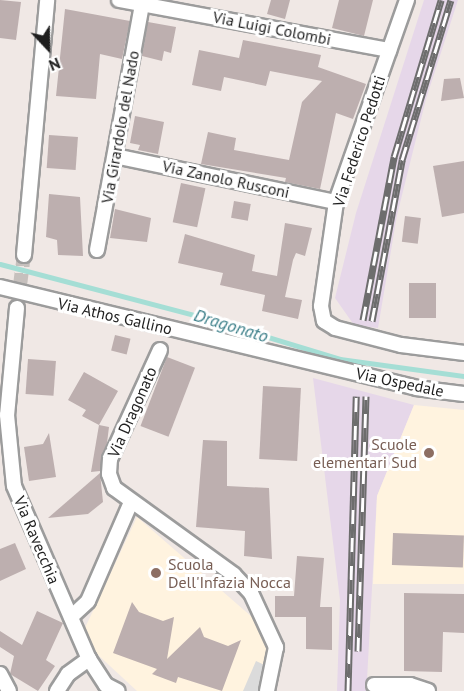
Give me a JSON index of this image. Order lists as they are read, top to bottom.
{
  "streets": {
    "street": [
      "Via Luigi Colombi",
      "Via Girardolo del Nado",
      "Via Federico Pedotti",
      "Via Zanolo Rusconi",
      "Via Athos Gallino",
      "Via Ospedale",
      "Via Dragonato",
      "Via Ravecchia"
    ]
  },
  "crossings": [
    ["Via Luigi Colombi", "Via Girardolo del Nado"],
    ["Via Luigi Colombi", "Via Federico Pedotti"],
    ["Via Girardolo del Nado", "Via Zanolo Rusconi"],
    ["Via Federico Pedotti", "Via Zanolo Rusconi"],
    ["Via Athos Gallino", "Via Ospedale"]
  ],
  "water": ["Dragonato"],
  "places": ["Scuole elementari Sud", "Scuola Dell'Infazia Nocca"],
  "north": "bottom"
}
